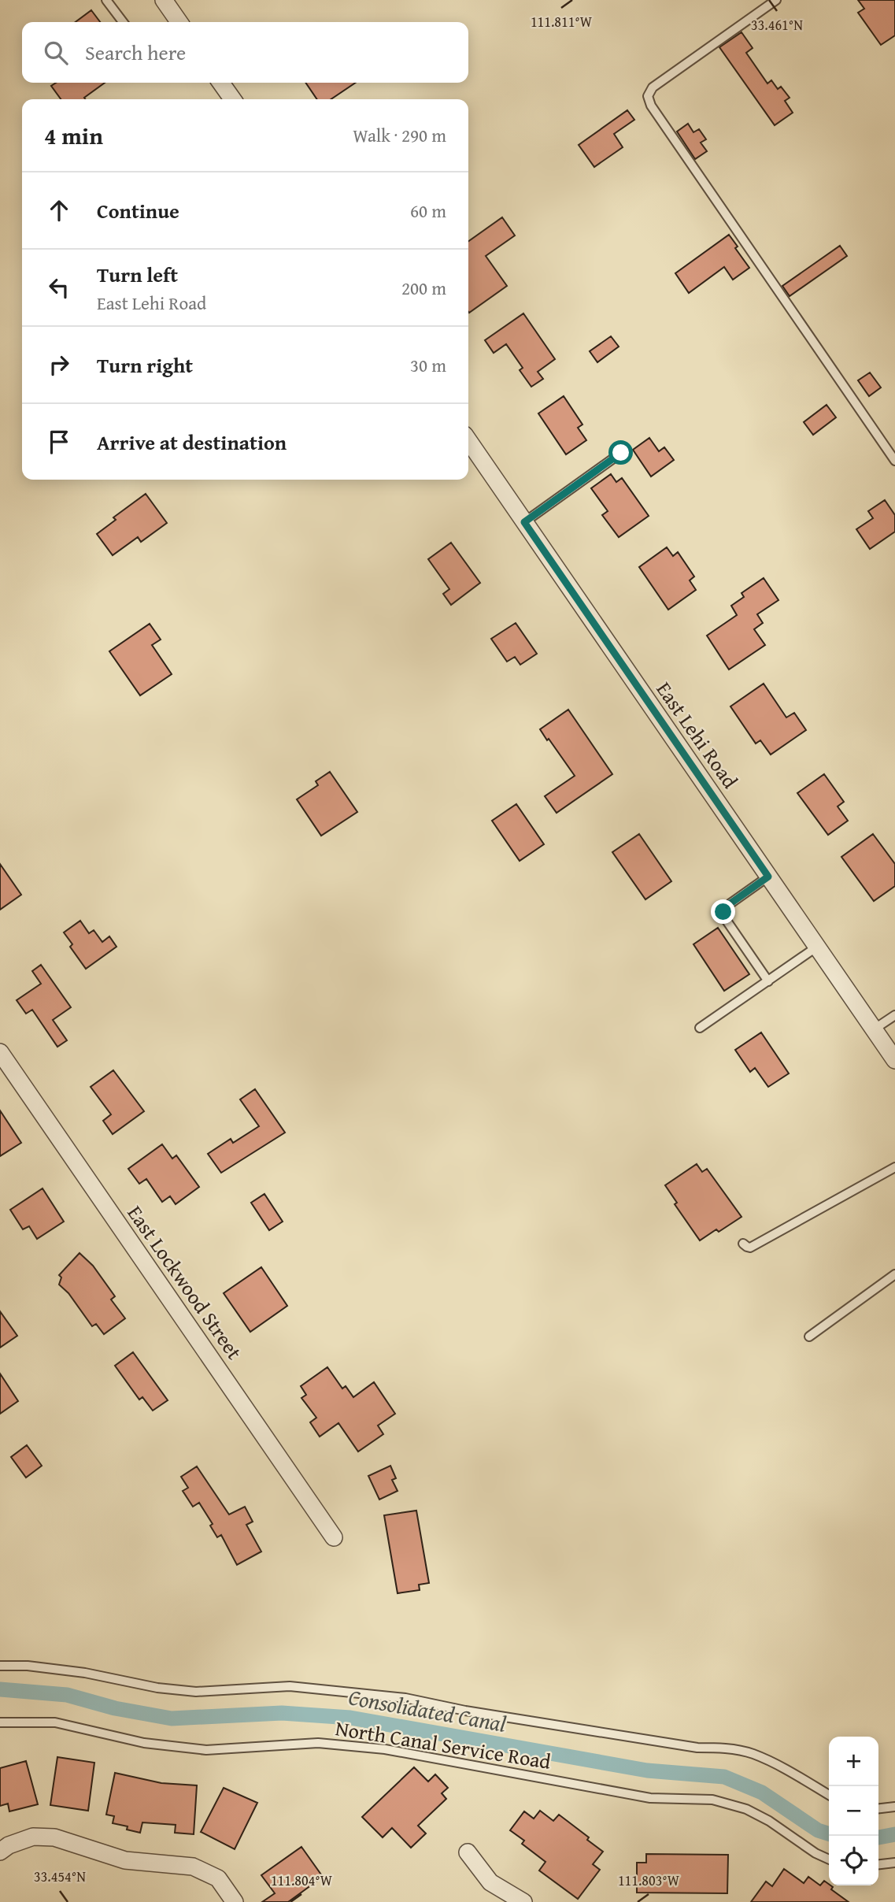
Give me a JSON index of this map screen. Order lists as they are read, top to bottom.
{
  "streets": {
    "street": ["East Lehi Road", "East Lockwood Street"],
    "lane": ["North Canal Service Road"]
  },
  "water": ["Consolidated Canal"],
  "page": {
    "search": "Search here",
    "heading": ["4 min", "Walk · 290 m"],
    "list": [
      ["Continue", "60 m"],
      ["Turn left", "East Lehi Road", "200 m"],
      ["Turn right", "30 m"],
      "Arrive at destination"
    ],
    "map_buttons": ["+", "−"]
  },
  "coordinates": [
    "111.811°W",
    "33.461°N",
    "33.454°N",
    "111.804°W",
    "111.803°W"
  ]
}
